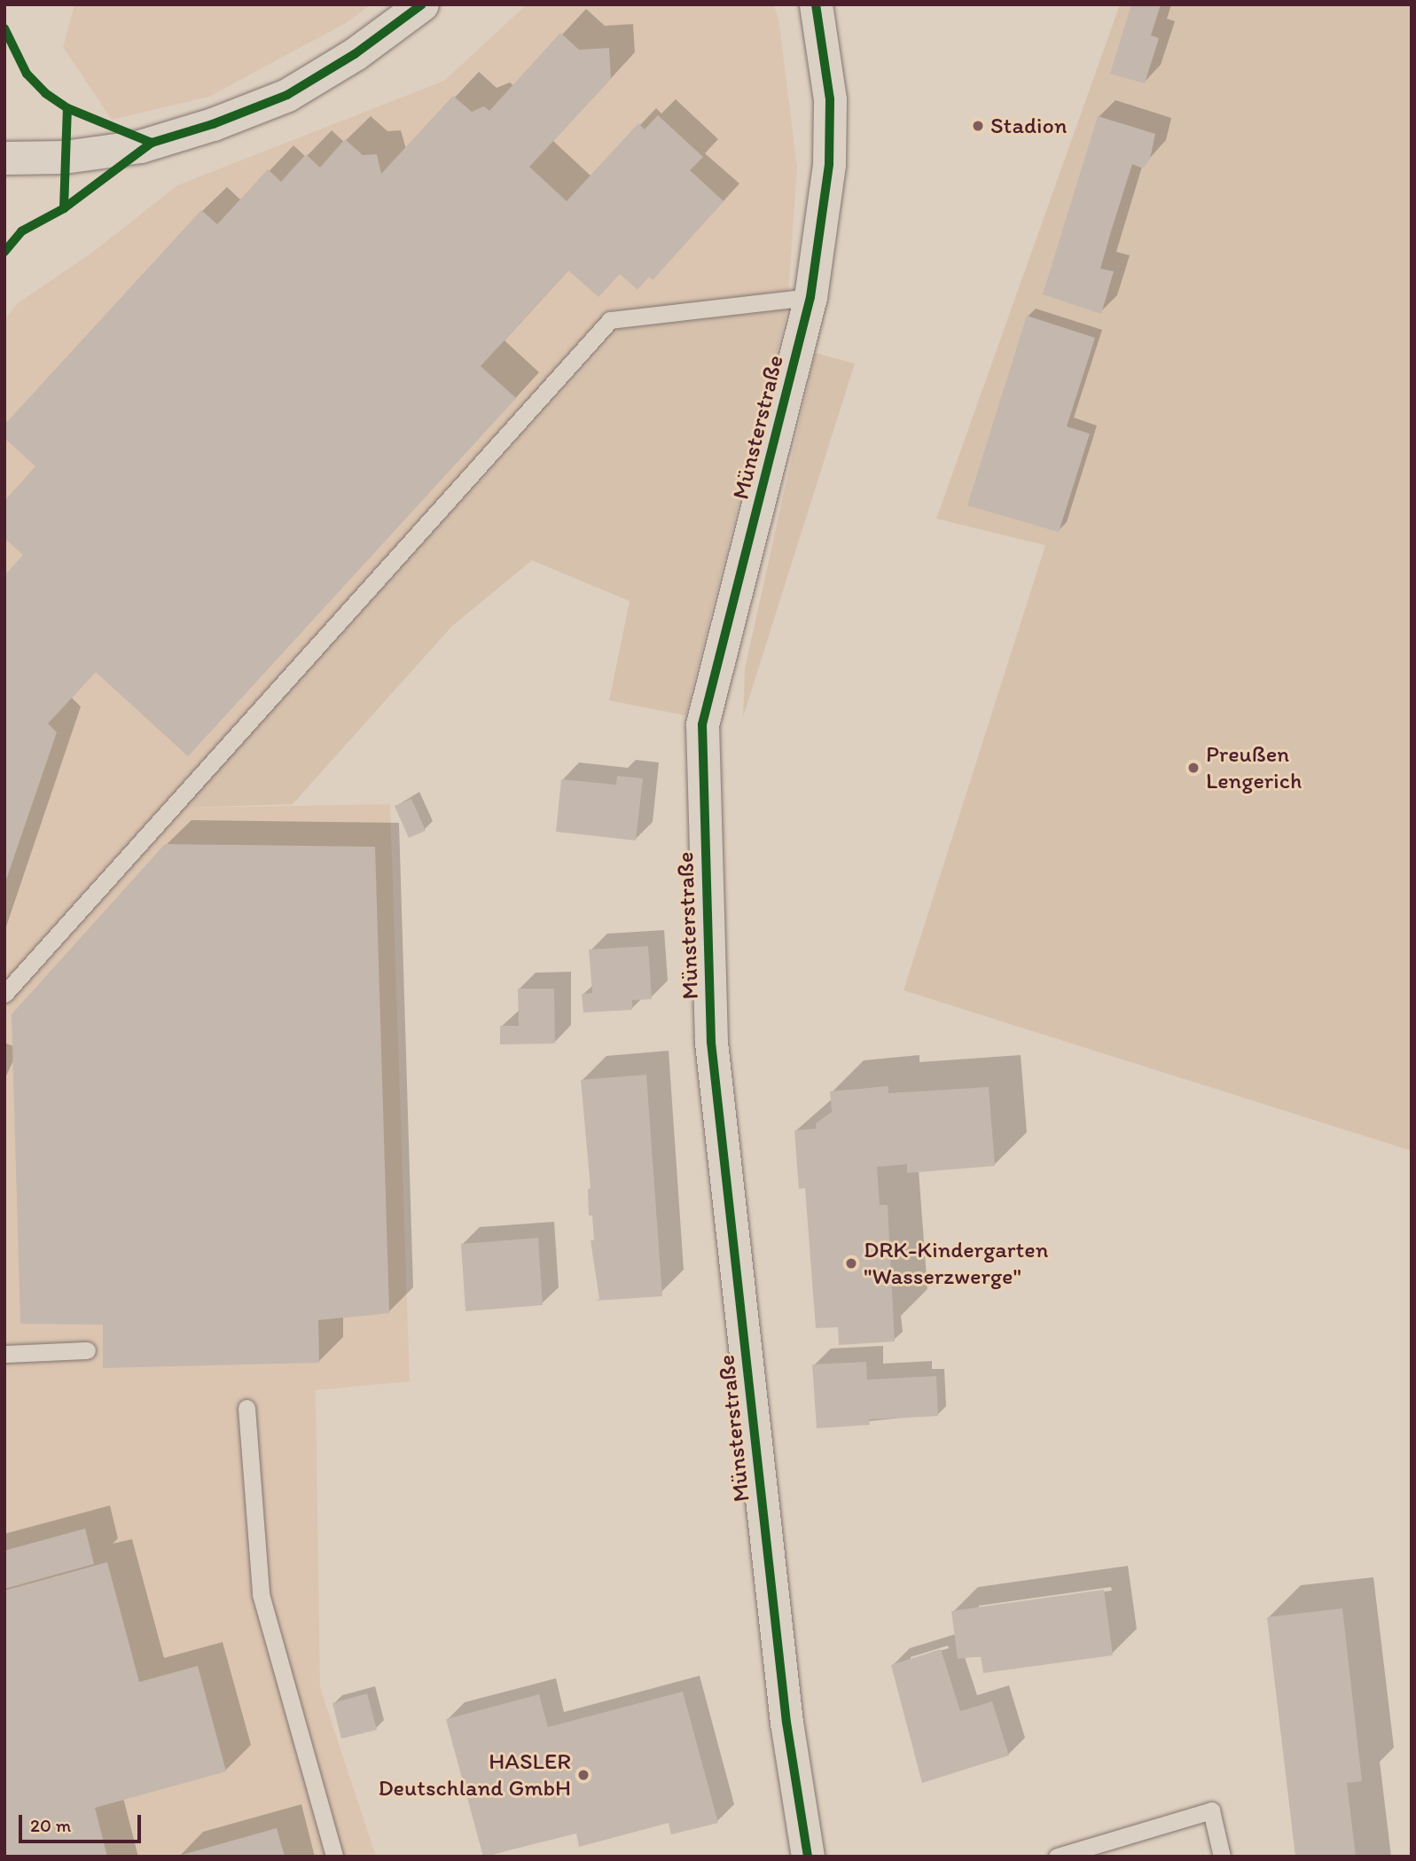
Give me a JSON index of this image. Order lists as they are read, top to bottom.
{
  "streets": {
    "street": ["Münsterstraße"]
  },
  "places": [
    "Stadion",
    "Preußen Lengerich",
    "DRK-Kindergarten \"Wasserzwerge\"",
    "HASLER Deutschland GmbH"
  ],
  "scale_bar": "20 m"
}
